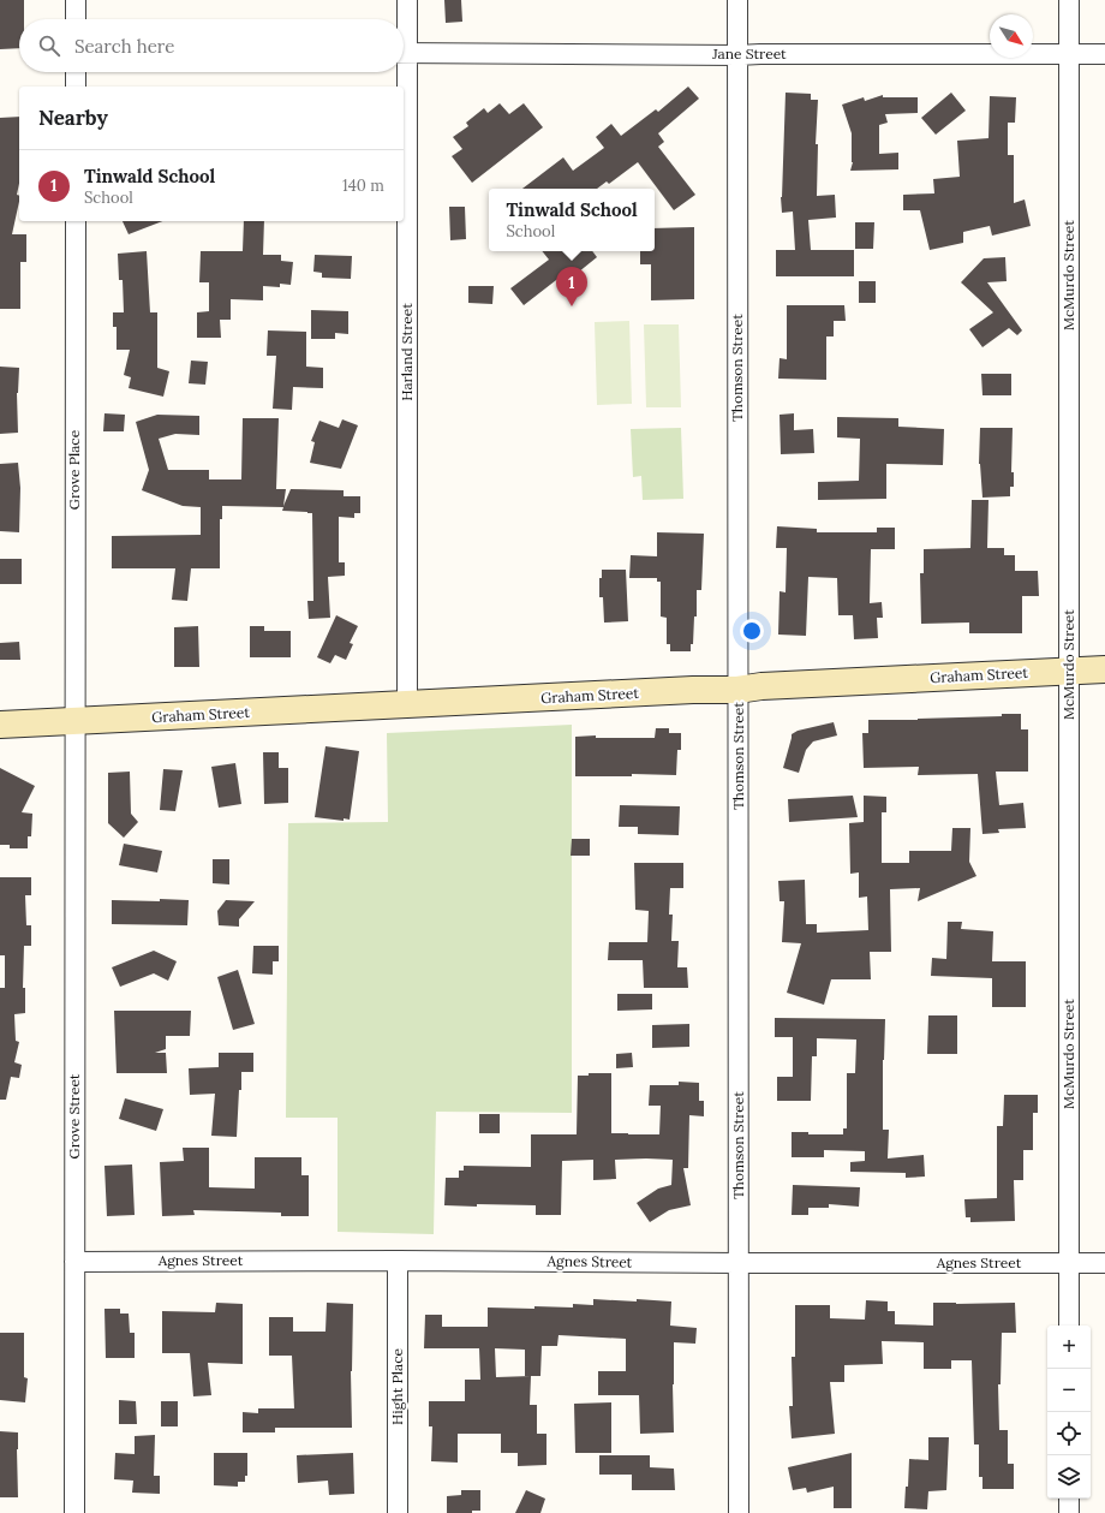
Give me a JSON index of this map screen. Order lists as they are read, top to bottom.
{
  "streets": {
    "street": [
      "Jane Street",
      "McMurdo Street",
      "Harland Street",
      "Thomson Street",
      "Grove Place",
      "Graham Street",
      "Grove Street",
      "Agnes Street",
      "Hight Place"
    ]
  },
  "crossings": [
    ["Jane Street", "McMurdo Street"],
    ["Jane Street", "Thomson Street"],
    ["McMurdo Street", "Graham Street"],
    ["McMurdo Street", "Agnes Street"],
    ["Harland Street", "Graham Street"],
    ["Thomson Street", "Graham Street"],
    ["Thomson Street", "Agnes Street"],
    ["Grove Place", "Graham Street"],
    ["Grove Place", "Grove Street"],
    ["Graham Street", "Grove Street"],
    ["Grove Street", "Agnes Street"],
    ["Agnes Street", "Hight Place"]
  ],
  "north": "bottom right",
  "page": {
    "search": "Search here",
    "heading": "Nearby",
    "list": [
      {
        "mark": "1",
        "name": "Tinwald School",
        "note": "School",
        "value": "140 m"
      }
    ],
    "popup": ["Tinwald School", "School"],
    "pins": "1",
    "map_buttons": ["+", "−"]
  }
}
